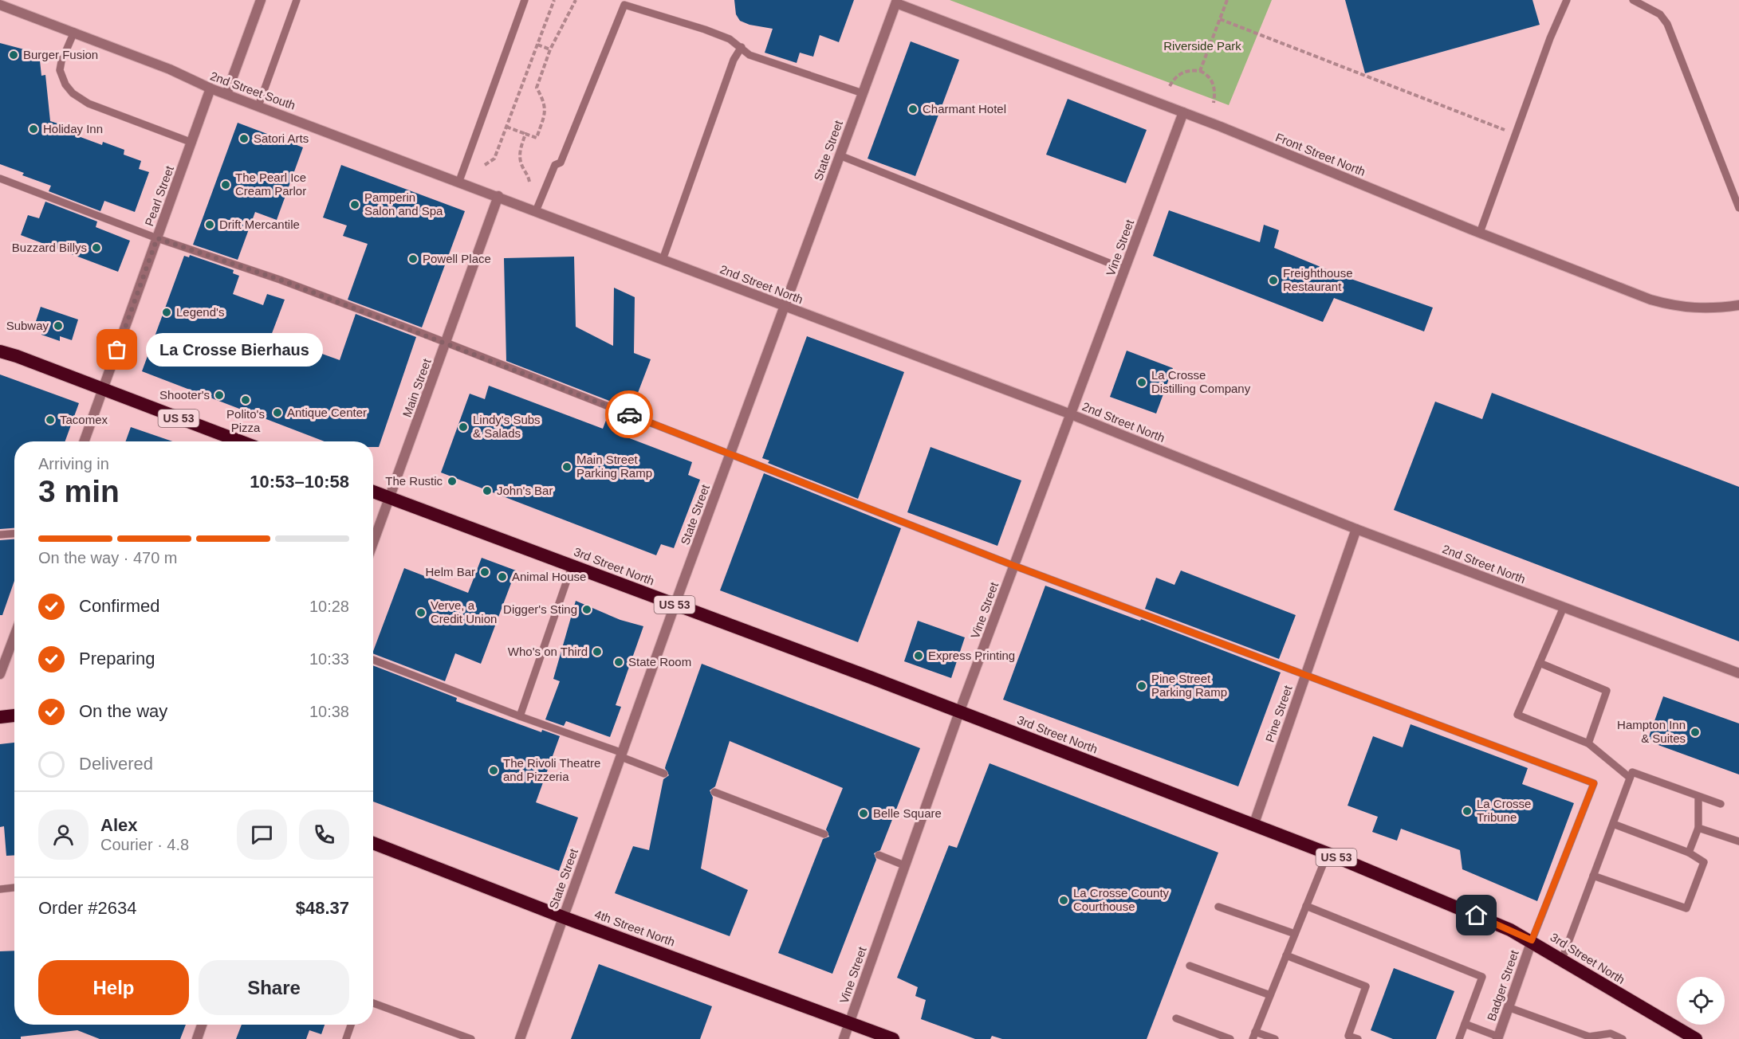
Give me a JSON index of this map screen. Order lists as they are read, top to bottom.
{
  "streets": {
    "highway": ["US 53", "3rd Street North", "4th Street North"],
    "street": [
      "2nd Street South",
      "State Street",
      "Front Street North",
      "Pearl Street",
      "Vine Street",
      "2nd Street North",
      "Main Street",
      "Pine Street",
      "Badger Street"
    ]
  },
  "crossings": [
    ["2nd Street South", "Pearl Street"],
    ["2nd Street South", "2nd Street North"],
    ["2nd Street South", "Main Street"],
    ["State Street", "Front Street North"],
    ["State Street", "2nd Street North"],
    ["State Street", "3rd Street North"],
    ["State Street", "4th Street North"],
    ["Front Street North", "Vine Street"],
    ["Pearl Street", "US 53"],
    ["Vine Street", "2nd Street North"],
    ["Vine Street", "3rd Street North"],
    ["Vine Street", "4th Street North"],
    ["2nd Street North", "Main Street"],
    ["2nd Street North", "Pine Street"],
    ["Main Street", "US 53"],
    ["Main Street", "3rd Street North"],
    ["US 53", "3rd Street North"],
    ["3rd Street North", "Pine Street"],
    ["3rd Street North", "Badger Street"]
  ],
  "parks": ["Riverside Park"],
  "places": [
    "Burger Fusion",
    "Charmant Hotel",
    "Holiday Inn",
    "Satori Arts",
    "The Pearl Ice Cream Parlor",
    "Pamperin Salon and Spa",
    "Drift Mercantile",
    "Buzzard Billys",
    "Powell Place",
    "Freighthouse Restaurant",
    "Legend's",
    "Subway",
    "La Crosse Bierhaus",
    "La Crosse Distilling Company",
    "Shooter's",
    "Polito's Pizza",
    "Antique Center",
    "Tacomex",
    "Lindy's Subs & Salads",
    "Main Street Parking Ramp",
    "The Rustic",
    "John's Bar",
    "Helm Bar",
    "Animal House",
    "Digger's Sting",
    "Verve, a Credit Union",
    "Who's on Third",
    "Express Printing",
    "State Room",
    "Pine Street Parking Ramp",
    "Hampton Inn & Suites",
    "The Rivoli Theatre and Pizzeria",
    "La Crosse Tribune",
    "Belle Square",
    "La Crosse County Courthouse"
  ],
  "page": {
    "bubble": "La Crosse Bierhaus",
    "heading": ["3 min", "Arriving in", "10:53–10:58"],
    "panel": [
      "Alex",
      "Courier · 4.8",
      "Order #2634",
      "$48.37"
    ],
    "bar": "On the way · 470 m",
    "list": [
      ["Confirmed", "10:28"],
      ["Preparing", "10:33"],
      ["On the way", "10:38"],
      "Delivered"
    ],
    "buttons": ["Help", "Share"]
  }
}
